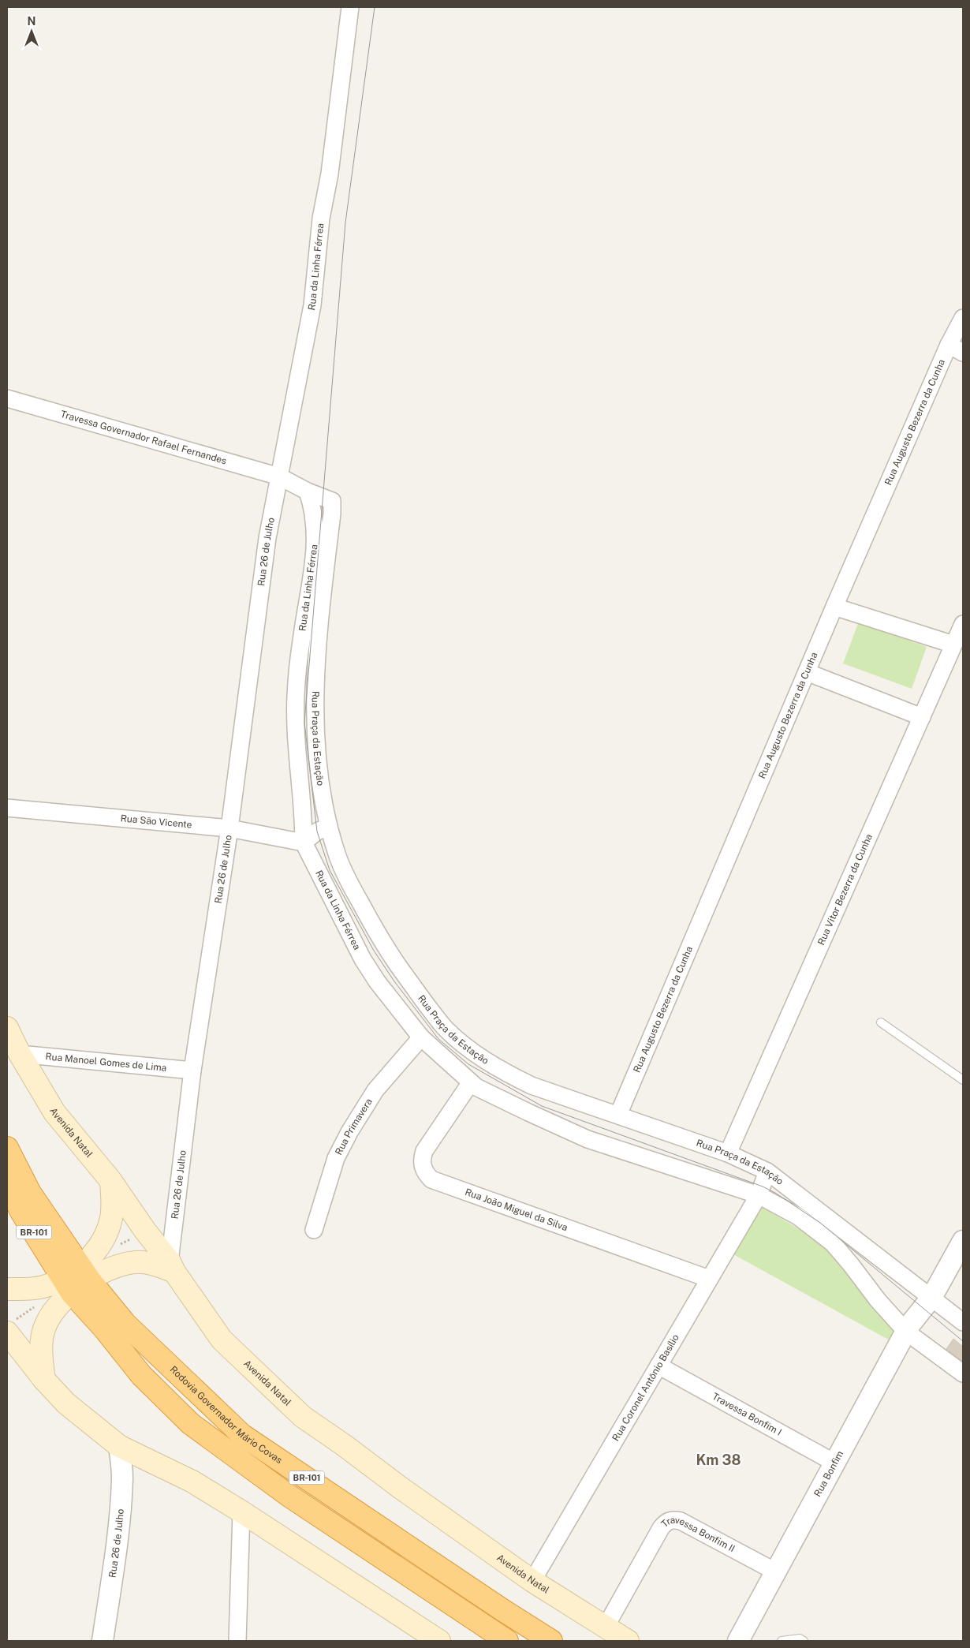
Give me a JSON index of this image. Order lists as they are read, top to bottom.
{
  "streets": {
    "highway": ["BR-101", "Rodovia Governador Mário Covas"],
    "main road": ["Avenida Natal"],
    "street": [
      "Rua da Linha Férrea",
      "Rua Augusto Bezerra da Cunha",
      "Travessa Governador Rafael Fernandes",
      "Rua 26 de Julho",
      "Rua Praça da Estação",
      "Rua São Vicente",
      "Rua Vitor Bezerra da Cunha",
      "Rua Manoel Gomes de Lima",
      "Rua Primavera",
      "Rua João Miguel da Silva",
      "Rua Coronel Antônio Basílio",
      "Travessa Bonfim I",
      "Rua Bonfim",
      "Travessa Bonfim II"
    ]
  },
  "crossings": [
    ["Rua da Linha Férrea", "Travessa Governador Rafael Fernandes"],
    ["Rua da Linha Férrea", "Rua 26 de Julho"],
    ["Rua da Linha Férrea", "Rua Praça da Estação"],
    ["Rua da Linha Férrea", "Rua São Vicente"],
    ["Rua da Linha Férrea", "Rua Primavera"],
    ["Rua da Linha Férrea", "Rua João Miguel da Silva"],
    ["Rua Augusto Bezerra da Cunha", "Rua Praça da Estação"],
    ["Travessa Governador Rafael Fernandes", "Rua 26 de Julho"],
    ["Rua 26 de Julho", "Rua São Vicente"],
    ["Rua 26 de Julho", "Rua Manoel Gomes de Lima"],
    ["Rua 26 de Julho", "Avenida Natal"],
    ["Rua Praça da Estação", "Rua Vitor Bezerra da Cunha"],
    ["Rua Praça da Estação", "Rua João Miguel da Silva"],
    ["Rua Praça da Estação", "Rua Coronel Antônio Basílio"],
    ["Rua Praça da Estação", "Rua Bonfim"],
    ["Rua Manoel Gomes de Lima", "Avenida Natal"],
    ["Avenida Natal", "Rua Coronel Antônio Basílio"],
    ["Avenida Natal", "Travessa Bonfim II"],
    ["Rua João Miguel da Silva", "Rua Coronel Antônio Basílio"],
    ["Rua Coronel Antônio Basílio", "Travessa Bonfim I"],
    ["Travessa Bonfim I", "Rua Bonfim"],
    ["Rua Bonfim", "Travessa Bonfim II"]
  ],
  "districts": ["Km 38"],
  "north": "top"
}
